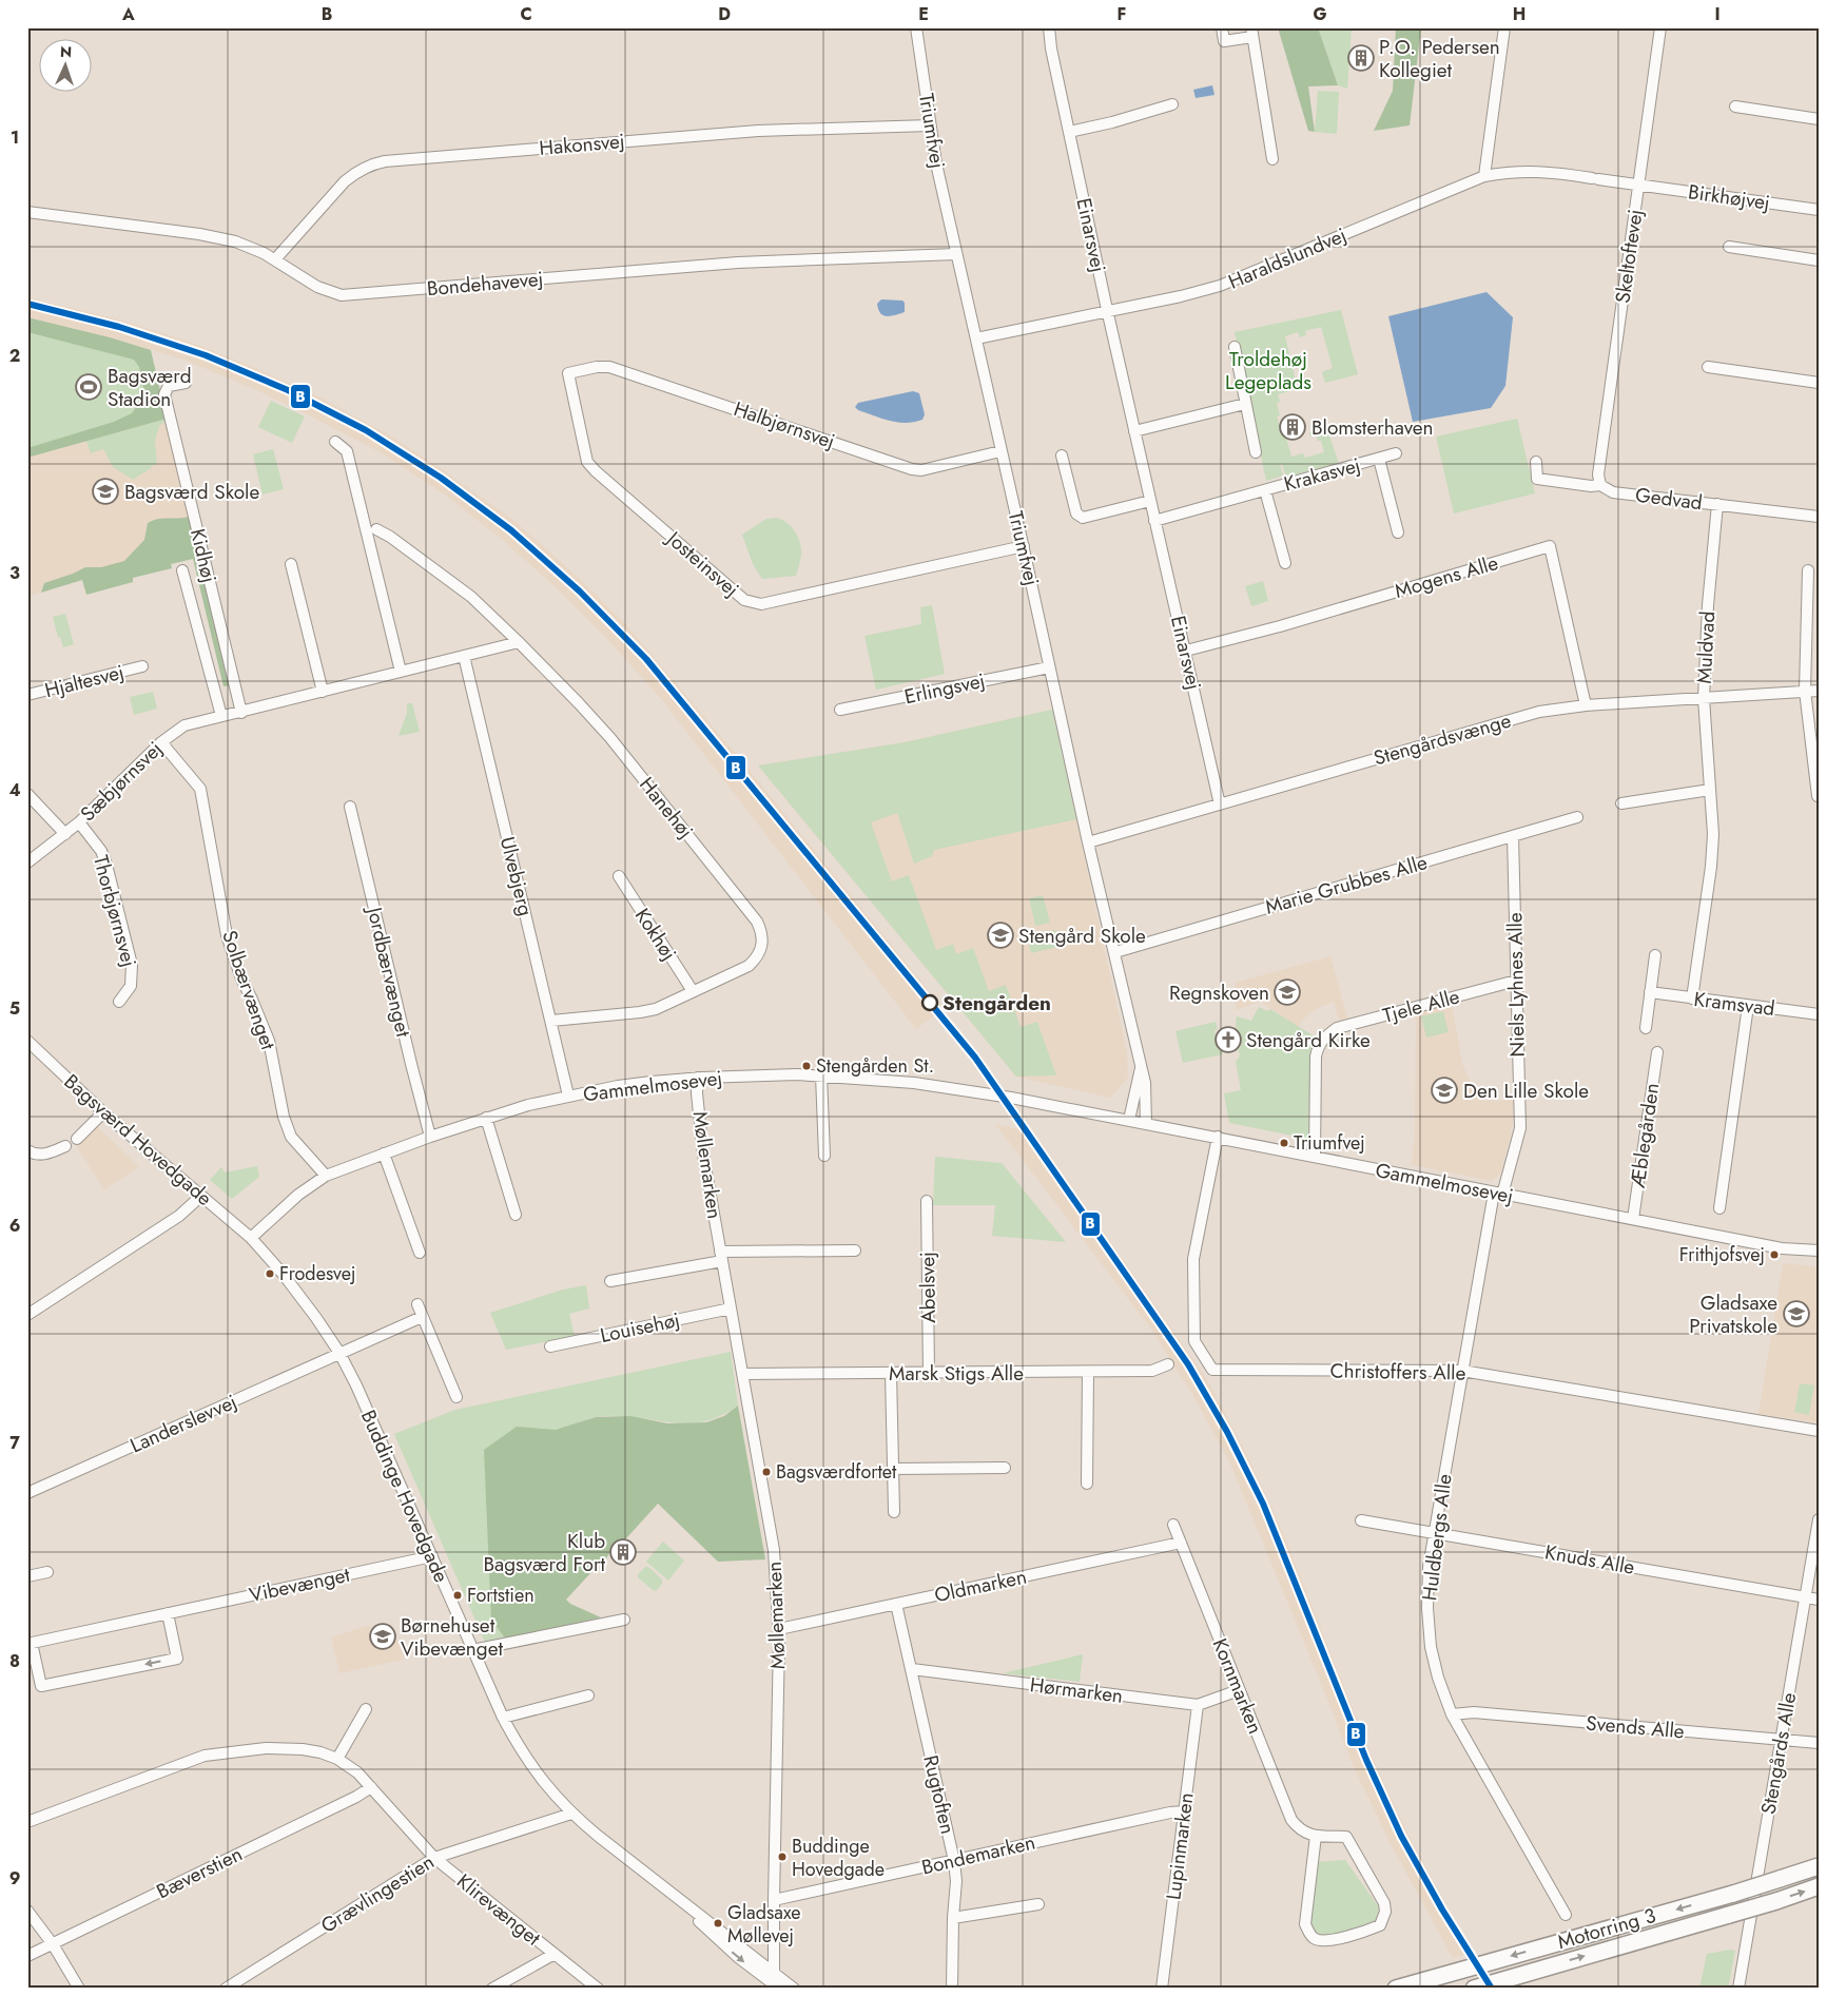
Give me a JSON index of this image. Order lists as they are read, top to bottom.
{
  "streets": {
    "highway": ["Motorring 3"],
    "street": [
      "Triumfvej",
      "Hakonsvej",
      "Birkhøjvej",
      "Einarsvej",
      "Skeltoftevej",
      "Haraldslundvej",
      "Bondehavevej",
      "Halbjørnsvej",
      "Krakasvej",
      "Gedvad",
      "Kidhøj",
      "Josteinsvej",
      "Mogens Alle",
      "Muldvad",
      "Hjaltesvej",
      "Erlingsvej",
      "Stengårdsvænge",
      "Sæbjørnsvej",
      "Hanehøj",
      "Ulvebjerg",
      "Marie Grubbes Alle",
      "Thorbjørnsvej",
      "Kokhøj",
      "Jordbærvænget",
      "Niels Lyhnes Alle",
      "Solbærvænget",
      "Kramsvad",
      "Tjele Alle",
      "Gammelmosevej",
      "Æblegården",
      "Bagsværd Hovedgade",
      "Møllemarken",
      "Abelsvej",
      "Louisehøj",
      "Christoffers Alle",
      "Marsk Stigs Alle",
      "Landerslevvej",
      "Buddinge Hovedgade",
      "Huldbergs Alle",
      "Knuds Alle",
      "Vibevænget",
      "Oldmarken",
      "Kornmarken",
      "Hørmarken",
      "Svends Alle",
      "Stengårds Alle",
      "Rugtoften",
      "Lupinmarken",
      "Bondemarken",
      "Bæverstien",
      "Grævlingestien",
      "Klirevænget"
    ]
  },
  "crossings": [
    ["Triumfvej", "Hakonsvej"],
    ["Triumfvej", "Haraldslundvej"],
    ["Triumfvej", "Bondehavevej"],
    ["Triumfvej", "Halbjørnsvej"],
    ["Triumfvej", "Josteinsvej"],
    ["Triumfvej", "Erlingsvej"],
    ["Triumfvej", "Stengårdsvænge"],
    ["Triumfvej", "Marie Grubbes Alle"],
    ["Triumfvej", "Gammelmosevej"],
    ["Hakonsvej", "Bondehavevej"],
    ["Birkhøjvej", "Skeltoftevej"],
    ["Birkhøjvej", "Haraldslundvej"],
    ["Einarsvej", "Haraldslundvej"],
    ["Einarsvej", "Krakasvej"],
    ["Einarsvej", "Mogens Alle"],
    ["Einarsvej", "Stengårdsvænge"],
    ["Skeltoftevej", "Haraldslundvej"],
    ["Skeltoftevej", "Gedvad"],
    ["Halbjørnsvej", "Josteinsvej"],
    ["Gedvad", "Muldvad"],
    ["Kidhøj", "Sæbjørnsvej"],
    ["Mogens Alle", "Stengårdsvænge"],
    ["Muldvad", "Stengårdsvænge"],
    ["Muldvad", "Kramsvad"],
    ["Sæbjørnsvej", "Hanehøj"],
    ["Sæbjørnsvej", "Ulvebjerg"],
    ["Sæbjørnsvej", "Thorbjørnsvej"],
    ["Sæbjørnsvej", "Solbærvænget"],
    ["Hanehøj", "Ulvebjerg"],
    ["Hanehøj", "Kokhøj"],
    ["Ulvebjerg", "Gammelmosevej"],
    ["Marie Grubbes Alle", "Niels Lyhnes Alle"],
    ["Jordbærvænget", "Gammelmosevej"],
    ["Niels Lyhnes Alle", "Tjele Alle"],
    ["Niels Lyhnes Alle", "Gammelmosevej"],
    ["Niels Lyhnes Alle", "Huldbergs Alle"],
    ["Solbærvænget", "Gammelmosevej"],
    ["Tjele Alle", "Gammelmosevej"],
    ["Gammelmosevej", "Æblegården"],
    ["Gammelmosevej", "Bagsværd Hovedgade"],
    ["Gammelmosevej", "Møllemarken"],
    ["Gammelmosevej", "Christoffers Alle"],
    ["Gammelmosevej", "Buddinge Hovedgade"],
    ["Gammelmosevej", "Huldbergs Alle"],
    ["Bagsværd Hovedgade", "Buddinge Hovedgade"],
    ["Møllemarken", "Louisehøj"],
    ["Møllemarken", "Marsk Stigs Alle"],
    ["Møllemarken", "Buddinge Hovedgade"],
    ["Møllemarken", "Oldmarken"],
    ["Møllemarken", "Bondemarken"],
    ["Abelsvej", "Marsk Stigs Alle"],
    ["Christoffers Alle", "Huldbergs Alle"],
    ["Landerslevvej", "Buddinge Hovedgade"],
    ["Buddinge Hovedgade", "Vibevænget"],
    ["Buddinge Hovedgade", "Grævlingestien"],
    ["Huldbergs Alle", "Knuds Alle"],
    ["Huldbergs Alle", "Svends Alle"],
    ["Knuds Alle", "Stengårds Alle"],
    ["Oldmarken", "Kornmarken"],
    ["Oldmarken", "Rugtoften"],
    ["Kornmarken", "Hørmarken"],
    ["Hørmarken", "Rugtoften"],
    ["Hørmarken", "Lupinmarken"],
    ["Svends Alle", "Stengårds Alle"],
    ["Rugtoften", "Bondemarken"],
    ["Lupinmarken", "Bondemarken"],
    ["Bæverstien", "Klirevænget"],
    ["Grævlingestien", "Klirevænget"]
  ],
  "parks": ["Troldehøj Legeplads"],
  "places": {
    "building": ["P.O. Pedersen Kollegiet", "Blomsterhaven", "Klub Bagsværd Fort"],
    "sports": ["Bagsværd Stadion"],
    "school or university": [
      "Bagsværd Skole",
      "Stengård Skole",
      "Regnskoven",
      "Den Lille Skole",
      "Gladsaxe Privatskole",
      "Børnehuset Vibevænget"
    ],
    "other": [
      "Stengården",
      "Stengården St.",
      "Triumfvej",
      "Frithjofsvej",
      "Frodesvej",
      "Bagsværdfortet",
      "Fortstien",
      "Buddinge Hovedgade",
      "Gladsaxe Møllevej"
    ],
    "church": ["Stengård Kirke"]
  },
  "lines": ["transit line B"],
  "north": "top",
  "grid": {
    "columns": [
      "A",
      "B",
      "C",
      "D",
      "E",
      "F",
      "G",
      "H",
      "I"
    ],
    "rows": [
      "1",
      "2",
      "3",
      "4",
      "5",
      "6",
      "7",
      "8",
      "9"
    ]
  }
}
